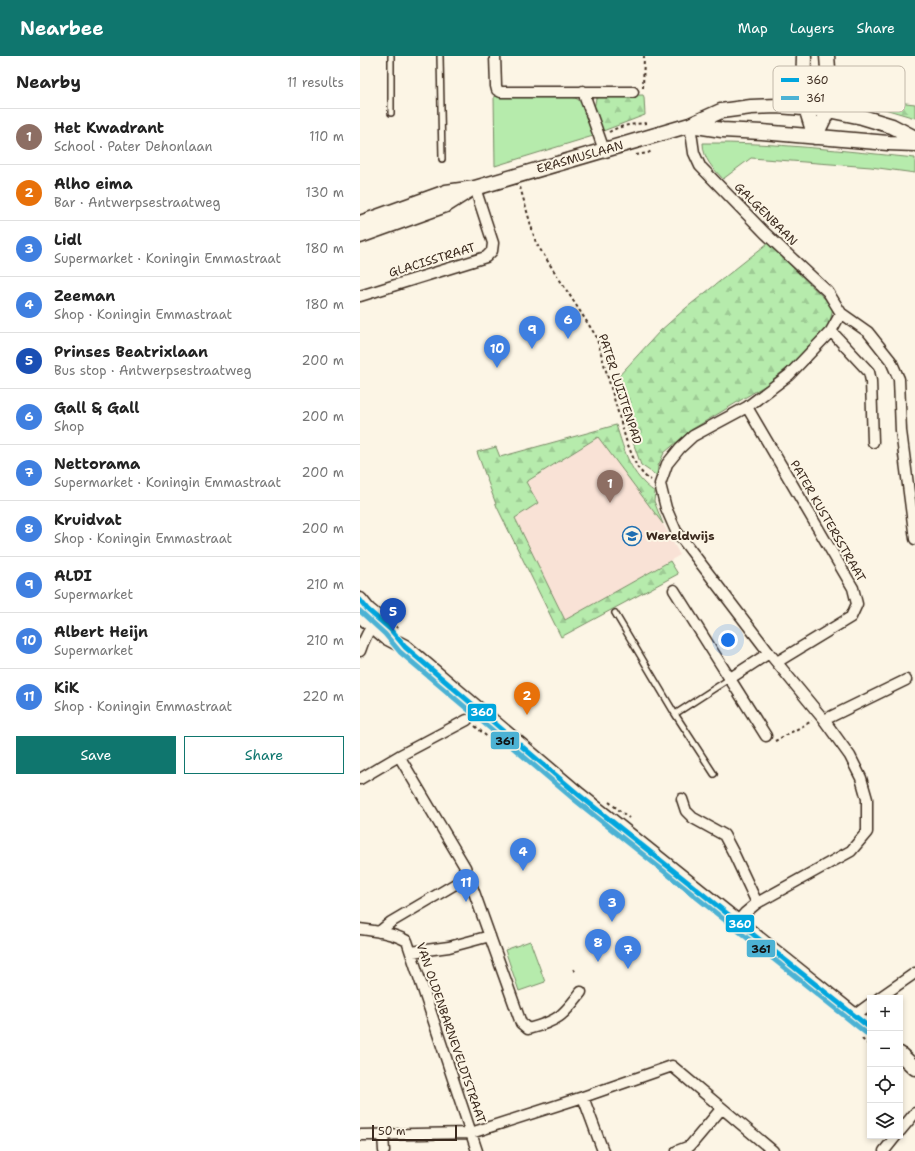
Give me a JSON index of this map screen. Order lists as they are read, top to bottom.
{
  "streets": {
    "main road": ["ERASMUSLAAN"],
    "street": [
      "GALGENBAAN",
      "GLACISSTRAAT",
      "PATER KUSTERSSTRAAT",
      "VAN OLDENBARNEVELDTSTRAAT"
    ],
    "path": ["PATER LUIJTENPAD"]
  },
  "crossings": [
    ["ERASMUSLAAN", "GALGENBAAN"],
    ["ERASMUSLAAN", "GLACISSTRAAT"]
  ],
  "places": {
    "school or university": ["Wereldwijs"]
  },
  "lines": ["transit line 360", "transit line 361"],
  "legend": ["360", "361"],
  "scale_bar": "50 m",
  "page": {
    "header": "Nearbee",
    "nav": ["Map", "Layers", "Share"],
    "heading": ["Nearby", "11 results"],
    "list": [
      {
        "mark": "1",
        "name": "Het Kwadrant",
        "note": "School · Pater Dehonlaan",
        "value": "110 m"
      },
      {
        "mark": "2",
        "name": "Alho eima",
        "note": "Bar · Antwerpsestraatweg",
        "value": "130 m"
      },
      {
        "mark": "3",
        "name": "Lidl",
        "note": "Supermarket · Koningin Emmastraat",
        "value": "180 m"
      },
      {
        "mark": "4",
        "name": "Zeeman",
        "note": "Shop · Koningin Emmastraat",
        "value": "180 m"
      },
      {
        "mark": "5",
        "name": "Prinses Beatrixlaan",
        "note": "Bus stop · Antwerpsestraatweg",
        "value": "200 m"
      },
      {
        "mark": "6",
        "name": "Gall & Gall",
        "note": "Shop",
        "value": "200 m"
      },
      {
        "mark": "7",
        "name": "Nettorama",
        "note": "Supermarket · Koningin Emmastraat",
        "value": "200 m"
      },
      {
        "mark": "8",
        "name": "Kruidvat",
        "note": "Shop · Koningin Emmastraat",
        "value": "200 m"
      },
      {
        "mark": "9",
        "name": "ALDI",
        "note": "Supermarket",
        "value": "210 m"
      },
      {
        "mark": "10",
        "name": "Albert Heijn",
        "note": "Supermarket",
        "value": "210 m"
      },
      {
        "mark": "11",
        "name": "KiK",
        "note": "Shop · Koningin Emmastraat",
        "value": "220 m"
      }
    ],
    "pins": [
      "6",
      "9",
      "10",
      "1",
      "5",
      "2",
      "4",
      "11",
      "3",
      "8",
      "7"
    ],
    "buttons": ["Save", "Share"],
    "map_buttons": ["+", "−"],
    "scale": "50 m"
  }
}
